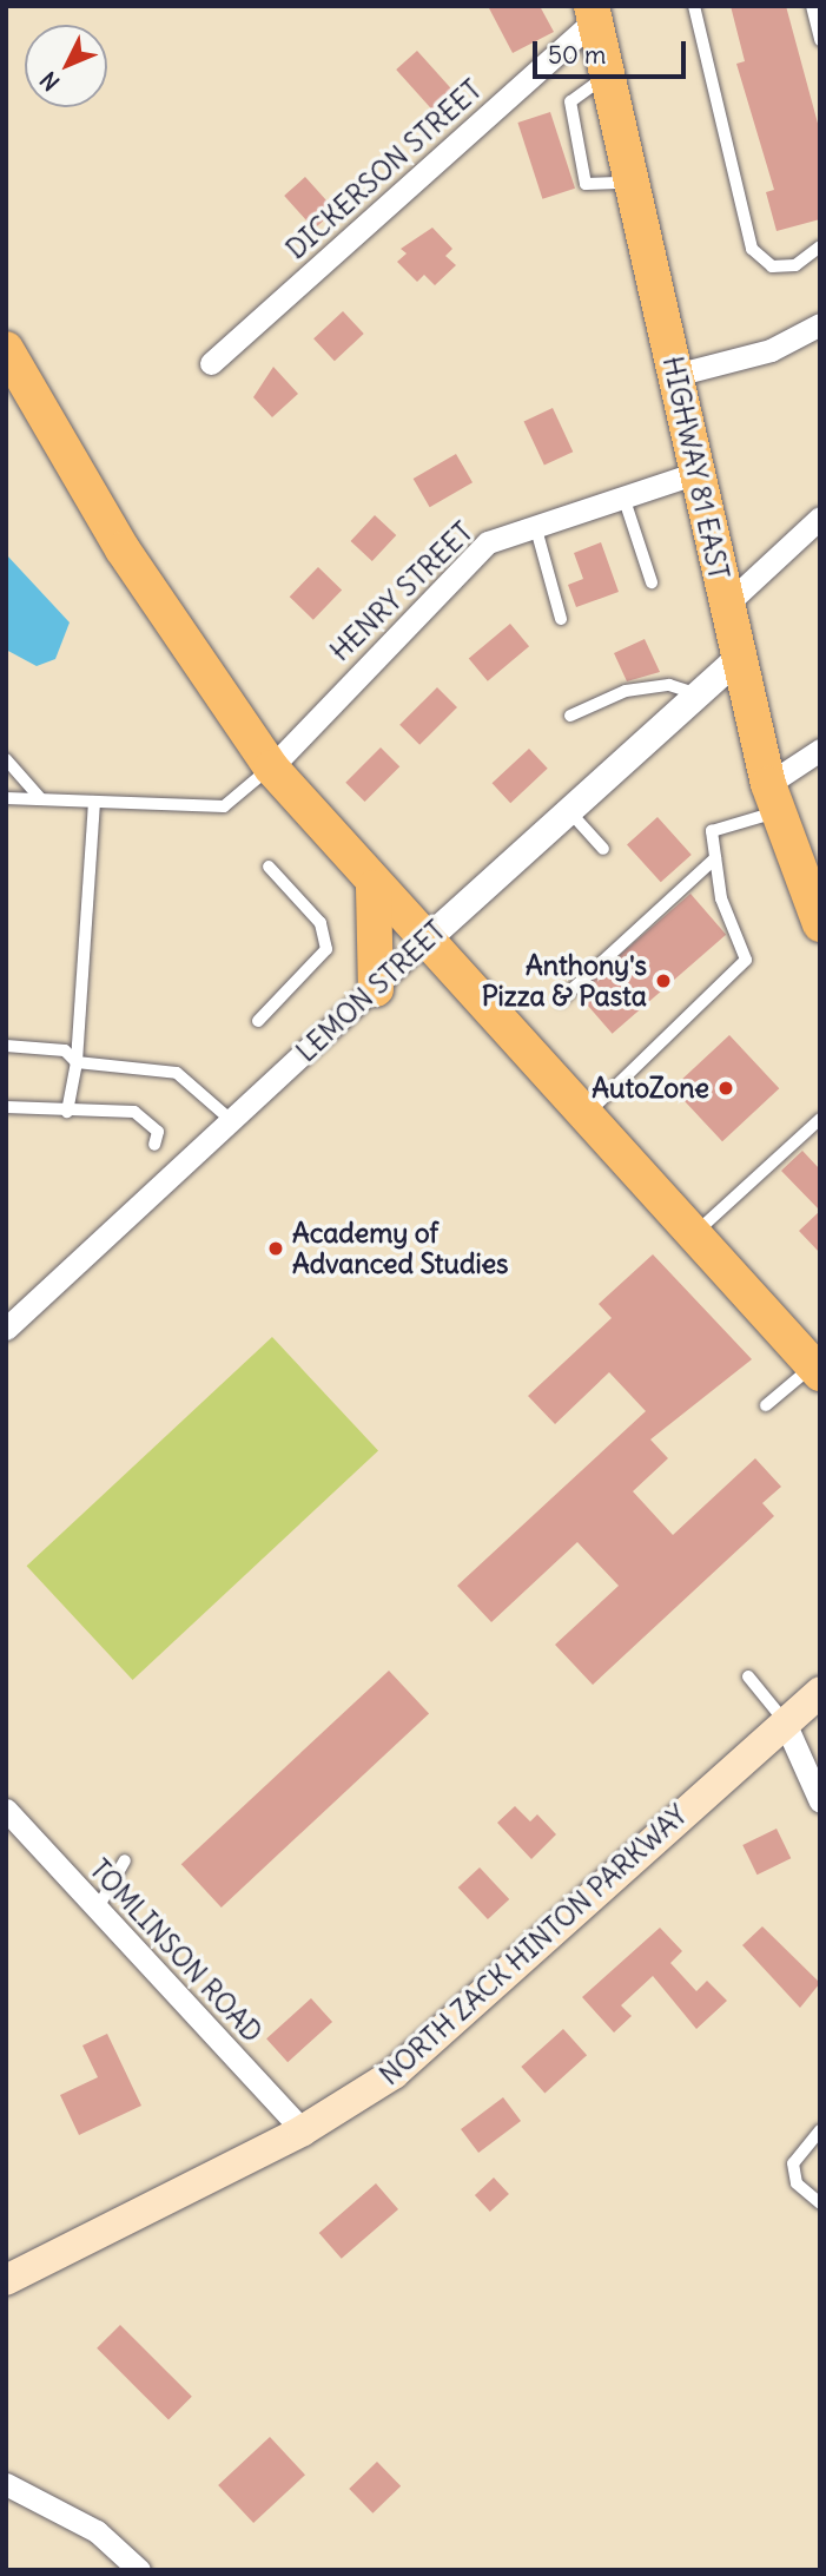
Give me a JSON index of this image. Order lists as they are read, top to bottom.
{
  "streets": {
    "main road": ["HIGHWAY 81 EAST", "NORTH ZACK HINTON PARKWAY"],
    "street": [
      "DICKERSON STREET",
      "HENRY STREET",
      "LEMON STREET",
      "TOMLINSON ROAD"
    ]
  },
  "crossings": [
    ["DICKERSON STREET", "HIGHWAY 81 EAST"],
    ["HIGHWAY 81 EAST", "HENRY STREET"],
    ["HIGHWAY 81 EAST", "LEMON STREET"],
    ["NORTH ZACK HINTON PARKWAY", "TOMLINSON ROAD"]
  ],
  "places": ["Anthony's Pizza & Pasta", "AutoZone", "Academy of Advanced Studies"],
  "scale_bar": "50 m",
  "north": "bottom left"
}
